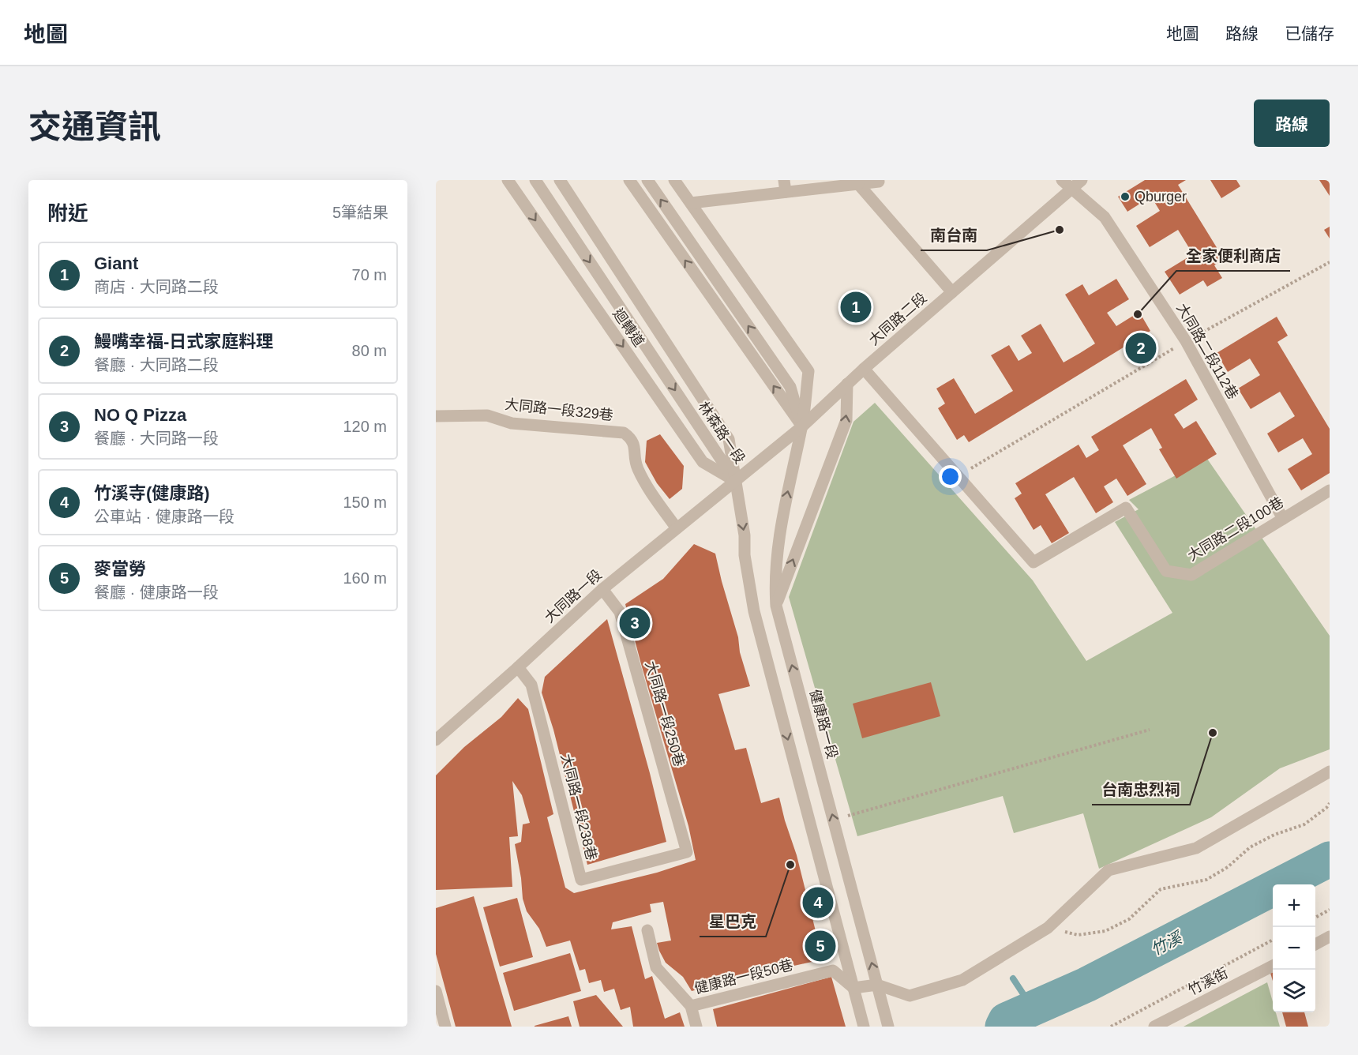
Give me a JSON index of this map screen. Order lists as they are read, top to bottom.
{
  "streets": {
    "street": [
      "大同路二段",
      "迴轉道",
      "大同路二段112巷",
      "大同路一段329巷",
      "林森路一段",
      "大同路二段100巷",
      "大同路一段",
      "大同路一段250巷",
      "健康路一段",
      "大同路一段238巷",
      "健康路一段50巷",
      "竹溪街"
    ]
  },
  "crossings": [
    ["大同路二段", "迴轉道"],
    ["大同路二段", "大同路二段112巷"],
    ["大同路二段", "林森路一段"],
    ["大同路二段", "大同路二段100巷"],
    ["大同路二段", "大同路一段"],
    ["大同路二段", "健康路一段"],
    ["迴轉道", "林森路一段"],
    ["迴轉道", "大同路一段"],
    ["大同路二段112巷", "大同路二段100巷"],
    ["大同路一段329巷", "大同路一段"],
    ["林森路一段", "大同路一段"],
    ["大同路一段", "大同路一段250巷"],
    ["大同路一段", "大同路一段238巷"],
    ["大同路一段250巷", "大同路一段238巷"]
  ],
  "water": ["竹溪"],
  "places": [
    "Qburger",
    "南台南",
    "全家便利商店",
    "台南忠烈祠",
    "星巴克"
  ],
  "page": {
    "header": "地圖",
    "nav": ["地圖", "路線", "已儲存"],
    "title": "交通資訊",
    "buttons": "路線",
    "heading": ["附近", "5筆結果"],
    "list": [
      {
        "mark": "1",
        "name": "Giant",
        "note": "商店 · 大同路二段",
        "value": "70 m"
      },
      {
        "mark": "2",
        "name": "鰻嘴幸福-日式家庭料理",
        "note": "餐廳 · 大同路二段",
        "value": "80 m"
      },
      {
        "mark": "3",
        "name": "NO Q Pizza",
        "note": "餐廳 · 大同路一段",
        "value": "120 m"
      },
      {
        "mark": "4",
        "name": "竹溪寺(健康路)",
        "note": "公車站 · 健康路一段",
        "value": "150 m"
      },
      {
        "mark": "5",
        "name": "麥當勞",
        "note": "餐廳 · 健康路一段",
        "value": "160 m"
      }
    ],
    "pins": [
      "1",
      "2",
      "3",
      "4",
      "5"
    ],
    "map_buttons": ["+", "−"]
  }
}
